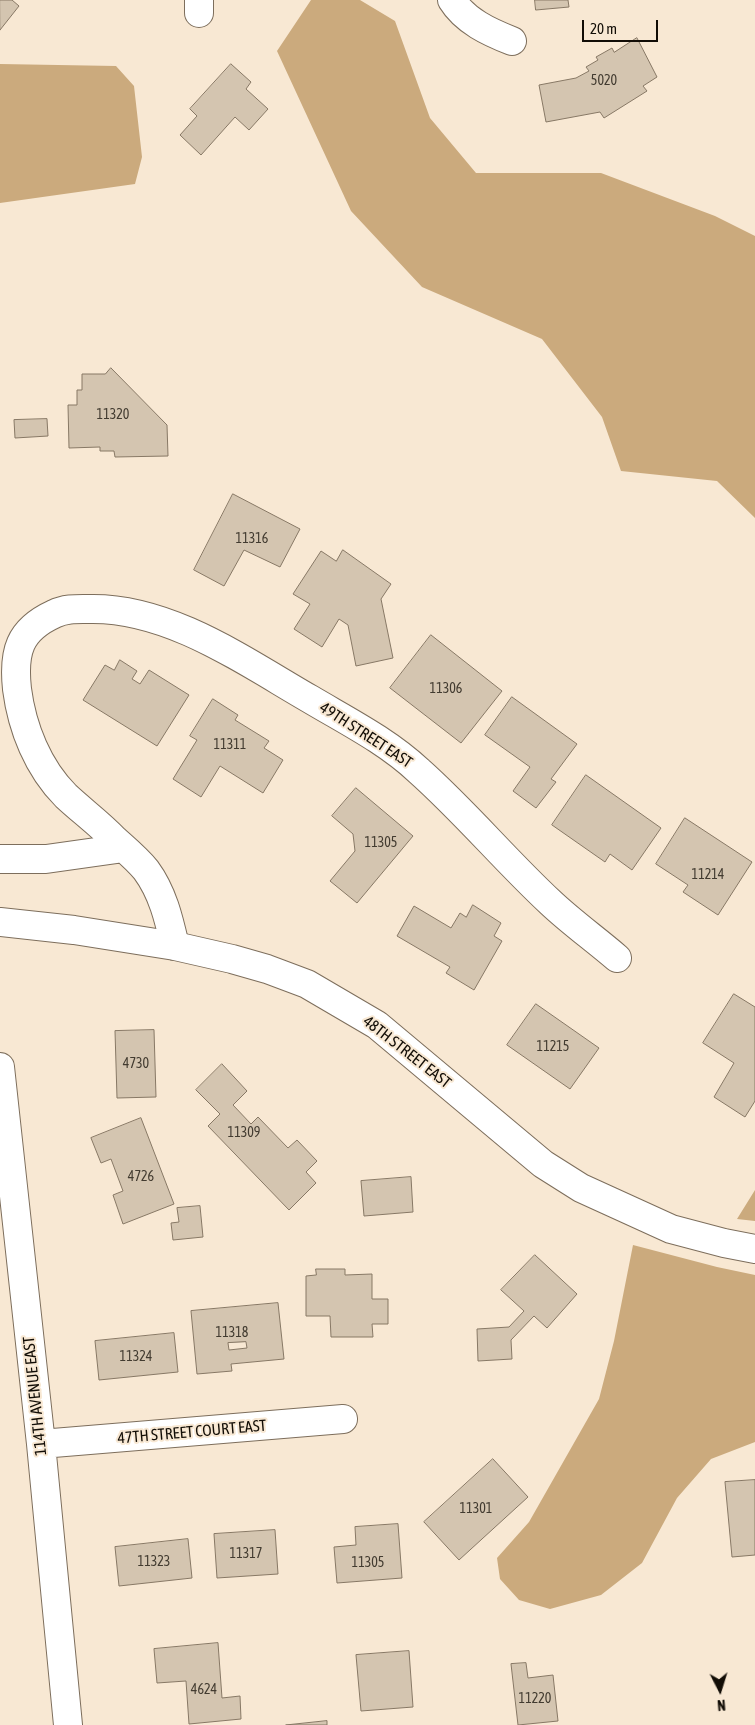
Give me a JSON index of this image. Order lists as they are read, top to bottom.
{
  "streets": {
    "street": [
      "49TH STREET EAST",
      "48TH STREET EAST",
      "114TH AVENUE EAST",
      "47TH STREET COURT EAST"
    ]
  },
  "crossings": [
    ["49TH STREET EAST", "48TH STREET EAST"],
    ["114TH AVENUE EAST", "47TH STREET COURT EAST"]
  ],
  "house_numbers": [
    "5020",
    "11320",
    "11316",
    "11306",
    "11311",
    "11305",
    "11214",
    "11215",
    "4730",
    "11309",
    "4726",
    "11318",
    "11324",
    "11301",
    "11317",
    "11323",
    "11305",
    "4624",
    "11220"
  ],
  "scale_bar": "20 m",
  "north": "bottom"
}
